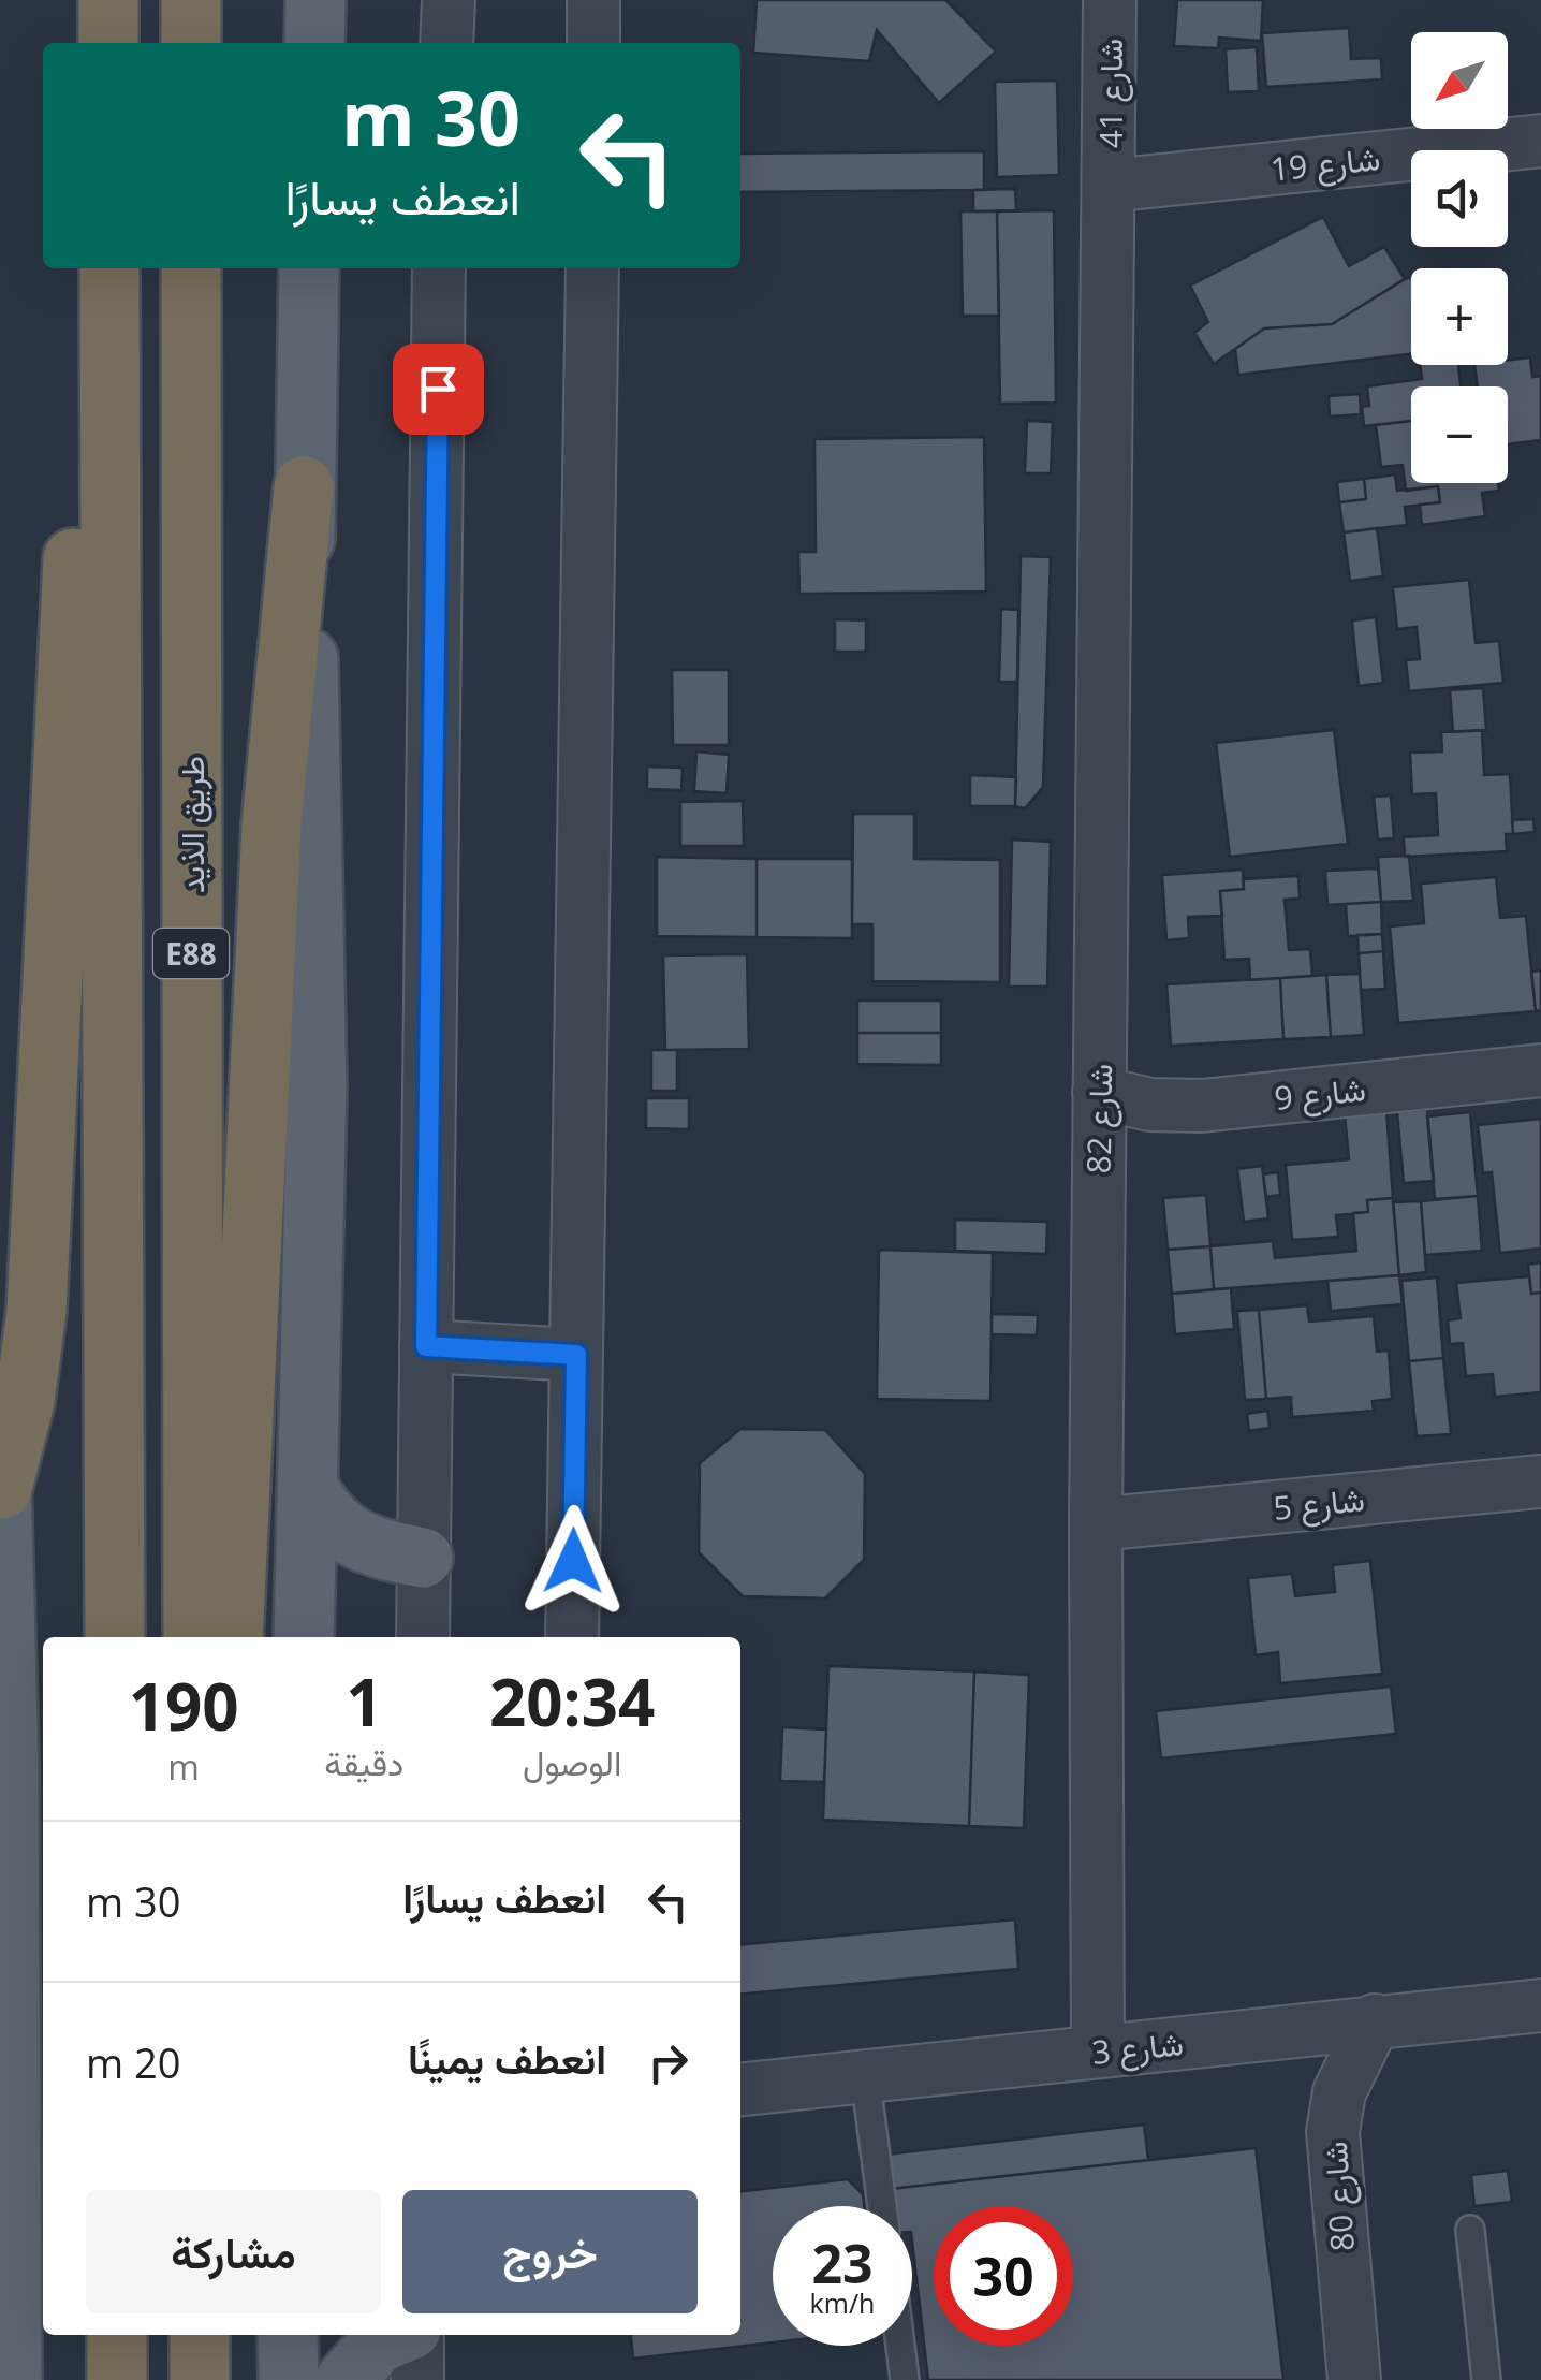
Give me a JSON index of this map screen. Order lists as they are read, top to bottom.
{
  "streets": {
    "highway": ["طريق الذيد", "E88"],
    "street": [
      "شارع 41",
      "شارع 19",
      "شارع 9",
      "شارع 82",
      "شارع 5",
      "شارع 3",
      "شارع 80"
    ]
  },
  "crossings": [
    ["شارع 41", "شارع 19"],
    ["شارع 41", "شارع 82"],
    ["شارع 19", "شارع 82"],
    ["شارع 9", "شارع 82"],
    ["شارع 82", "شارع 5"],
    ["شارع 82", "شارع 3"],
    ["شارع 3", "شارع 80"]
  ],
  "north": "bottom left",
  "page": {
    "map_buttons": ["+", "−"],
    "turn": ["30 m", "انعطف يسارًا"],
    "eta": [
      "20:34",
      "الوصول",
      "1",
      "دقيقة",
      "190",
      "m"
    ],
    "list": [
      {
        "name": "انعطف يسارًا",
        "value": "30 m"
      },
      {
        "name": "انعطف يمينًا",
        "value": "20 m"
      }
    ],
    "buttons": ["خروج", "مشاركة"],
    "speed": "23 km/h",
    "limit": "30"
  }
}
